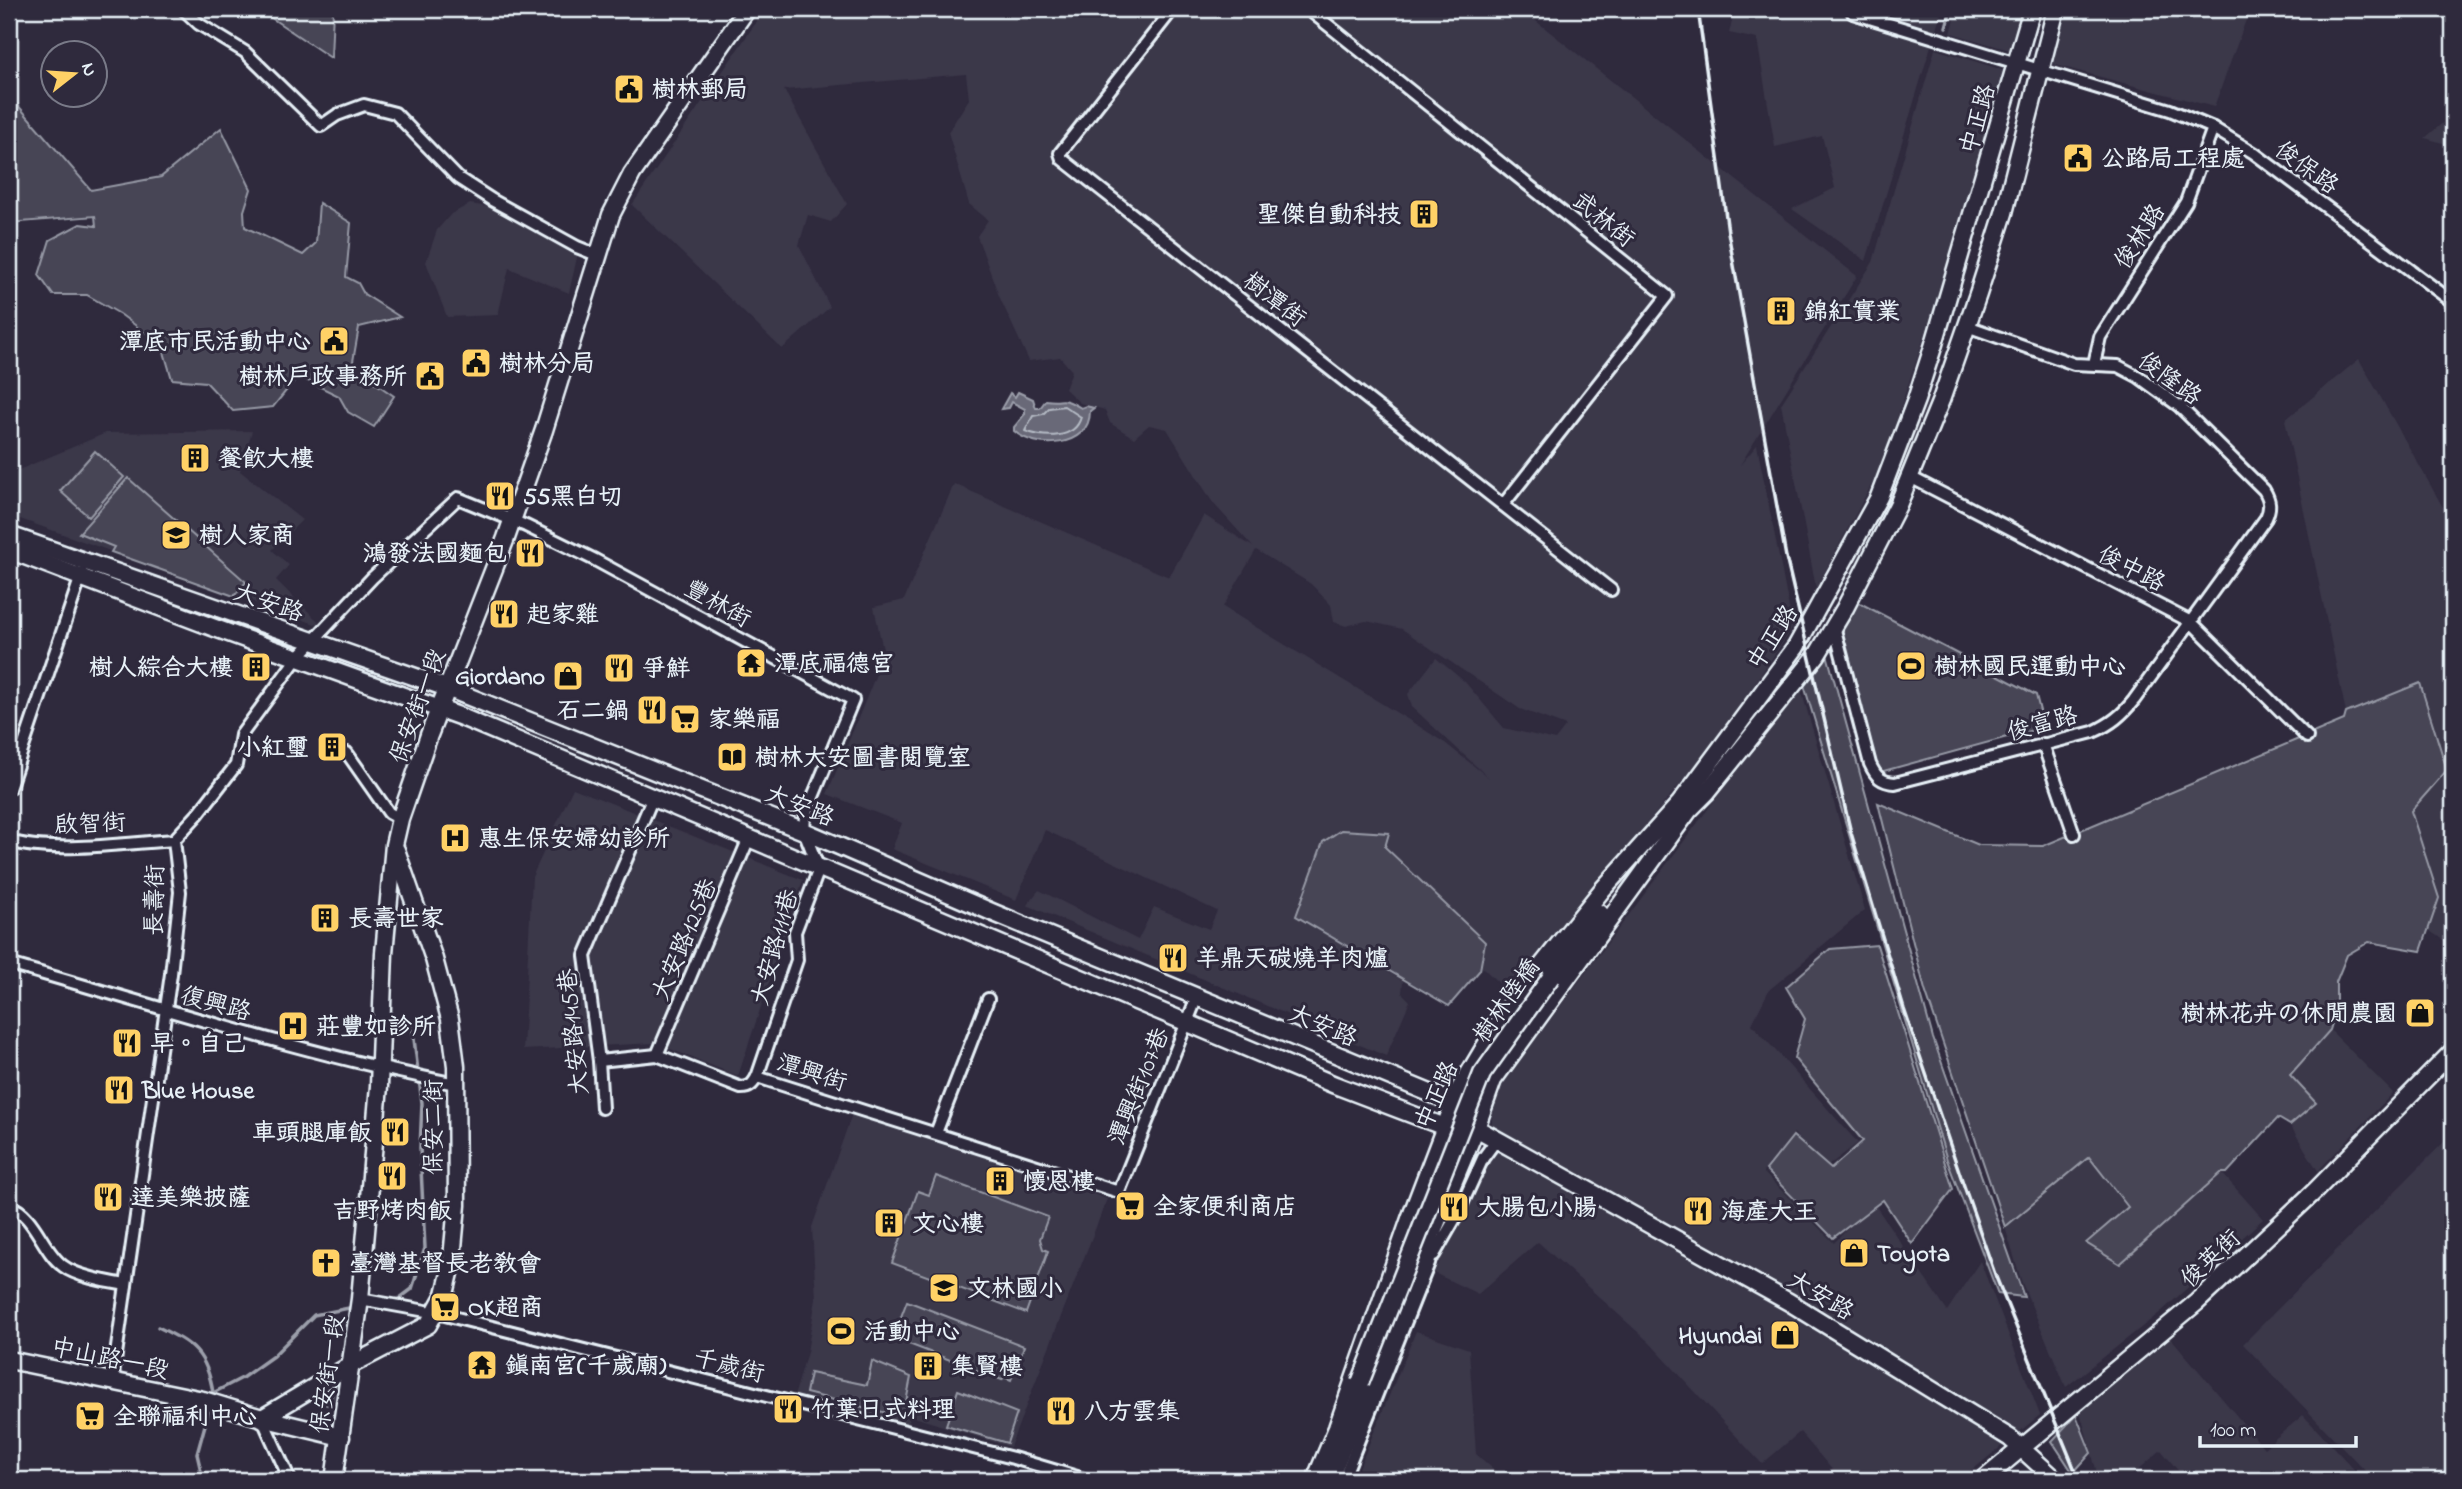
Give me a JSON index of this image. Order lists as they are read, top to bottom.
{
  "streets": {
    "street": [
      "中正路",
      "俊保路",
      "武林街",
      "俊林路",
      "樹潭街",
      "俊隆路",
      "俊中路",
      "大安路",
      "豐林街",
      "保安街一段",
      "俊富路",
      "啟智街",
      "長壽街",
      "大安路125巷",
      "大安路111巷",
      "樹林陸橋",
      "復興路",
      "大安路145巷",
      "潭興街",
      "潭興街107巷",
      "保安二街",
      "俊英街",
      "中山路一段",
      "千歲街"
    ]
  },
  "crossings": [
    ["中正路", "俊保路"],
    ["中正路", "俊隆路"],
    ["中正路", "俊中路"],
    ["中正路", "大安路"],
    ["中正路", "俊富路"],
    ["中正路", "樹林陸橋"],
    ["俊保路", "俊林路"],
    ["武林街", "樹潭街"],
    ["俊林路", "俊隆路"],
    ["俊隆路", "俊富路"],
    ["俊中路", "俊富路"],
    ["大安路", "豐林街"],
    ["大安路", "保安街一段"],
    ["大安路", "長壽街"],
    ["大安路", "大安路125巷"],
    ["大安路", "大安路111巷"],
    ["大安路", "大安路145巷"],
    ["大安路", "潭興街107巷"],
    ["大安路", "俊英街"],
    ["豐林街", "保安街一段"],
    ["豐林街", "長壽街"],
    ["保安街一段", "長壽街"],
    ["保安街一段", "復興路"],
    ["保安街一段", "保安二街"],
    ["保安街一段", "中山路一段"],
    ["保安街一段", "千歲街"],
    ["啟智街", "長壽街"],
    ["長壽街", "復興路"],
    ["長壽街", "中山路一段"],
    ["大安路125巷", "潭興街"],
    ["大安路111巷", "潭興街"],
    ["復興路", "保安二街"],
    ["大安路145巷", "潭興街"],
    ["潭興街", "潭興街107巷"],
    ["保安二街", "千歲街"]
  ],
  "places": {
    "public building": [
      "樹林郵局",
      "公路局工程處",
      "潭底市民活動中心",
      "樹林分局",
      "樹林戶政事務所"
    ],
    "building": [
      "聖傑自動科技",
      "錦紅實業",
      "餐飲大樓",
      "樹人綜合大樓",
      "小紅璽",
      "長壽世家",
      "懷恩樓",
      "文心樓",
      "集賢樓"
    ],
    "restaurant": [
      "55黑白切",
      "鴻發法國麵包",
      "起家雞",
      "爭鮮",
      "石二鍋",
      "羊鼎天碳燒羊肉爐",
      "早。自己",
      "Blue House",
      "車頭腿庫飯",
      "吉野烤肉飯",
      "達美樂披薩",
      "大腸包小腸",
      "海產大王",
      "竹葉日式料理",
      "八方雲集"
    ],
    "school or university": ["樹人家商", "文林國小"],
    "temple": ["潭底福德宮", "鎮南宮(千歲廟)"],
    "sports": ["樹林國民運動中心", "活動中心"],
    "shop": [
      "Giordano",
      "樹林花卉の休閒農園",
      "Toyota",
      "Hyundai"
    ],
    "supermarket": [
      "家樂福",
      "全家便利商店",
      "OK超商",
      "全聯福利中心"
    ],
    "library": ["樹林大安圖書閱覽室"],
    "hospital": ["惠生保安婦幼診所", "莊豐如診所"],
    "church": ["臺灣基督長老教會"]
  },
  "scale_bar": "100 m",
  "north": "right"
}
